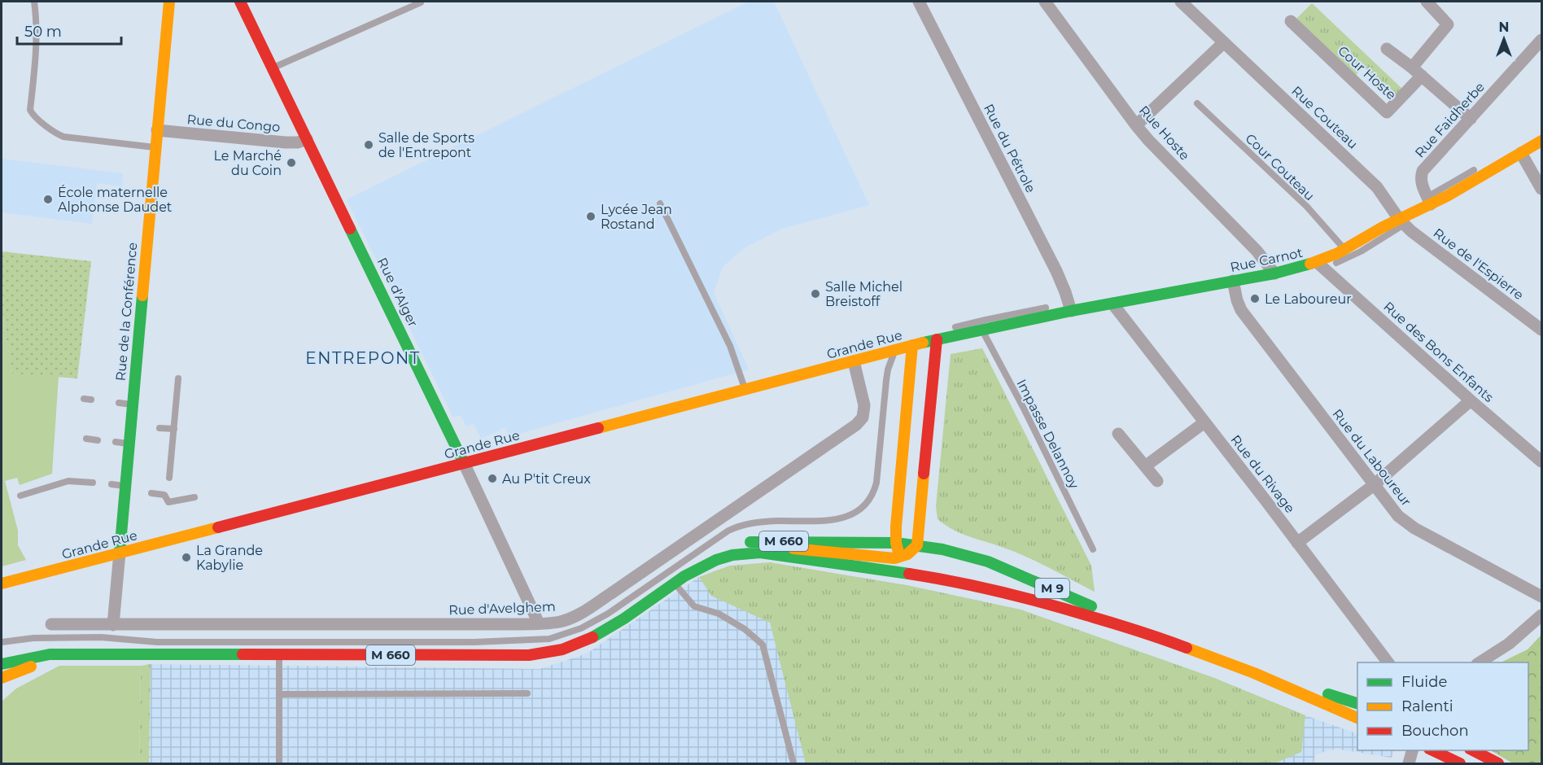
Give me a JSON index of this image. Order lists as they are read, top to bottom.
{
  "streets": {
    "main road": [
      "Rue Carnot",
      "Rue d'Alger",
      "Rue de la Conférence",
      "Grande Rue",
      "M 660",
      "M 9"
    ],
    "street": [
      "Cour Hoste",
      "Rue Couteau",
      "Rue Faidherbe",
      "Rue du Congo",
      "Rue Hoste",
      "Rue du Pétrole",
      "Rue de l'Espierre",
      "Rue des Bons Enfants",
      "Rue du Laboureur",
      "Rue du Rivage",
      "Rue d'Avelghem"
    ],
    "lane": ["Cour Couteau", "Impasse Delannoy"]
  },
  "crossings": [
    ["Rue Couteau", "Rue Carnot"],
    ["Rue Couteau", "Rue de l'Espierre"],
    ["Rue Faidherbe", "Rue Carnot"],
    ["Rue du Congo", "Rue d'Alger"],
    ["Rue du Congo", "Rue de la Conférence"],
    ["Rue Hoste", "Rue Carnot"],
    ["Rue du Pétrole", "Rue Carnot"],
    ["Cour Couteau", "Rue Carnot"],
    ["Rue Carnot", "Rue de l'Espierre"],
    ["Rue Carnot", "Grande Rue"],
    ["Rue Carnot", "Rue des Bons Enfants"],
    ["Rue Carnot", "Impasse Delannoy"],
    ["Rue Carnot", "Rue du Laboureur"],
    ["Rue Carnot", "Rue du Rivage"],
    ["Rue d'Alger", "Grande Rue"],
    ["Rue d'Alger", "Rue d'Avelghem"],
    ["Rue de la Conférence", "Grande Rue"],
    ["Rue de la Conférence", "Rue d'Avelghem"],
    ["Grande Rue", "Rue d'Avelghem"],
    ["M 660", "M 9"]
  ],
  "districts": ["ENTREPONT"],
  "places": [
    "Salle de Sports de l'Entrepont",
    "Le Marché du Coin",
    "École maternelle Alphonse Daudet",
    "Lycée Jean Rostand",
    "Salle Michel Breistoff",
    "Le Laboureur",
    "Au P'tit Creux",
    "La Grande Kabylie"
  ],
  "legend": ["Fluide", "Ralenti", "Bouchon"],
  "scale_bar": "50 m",
  "north": "top"
}
